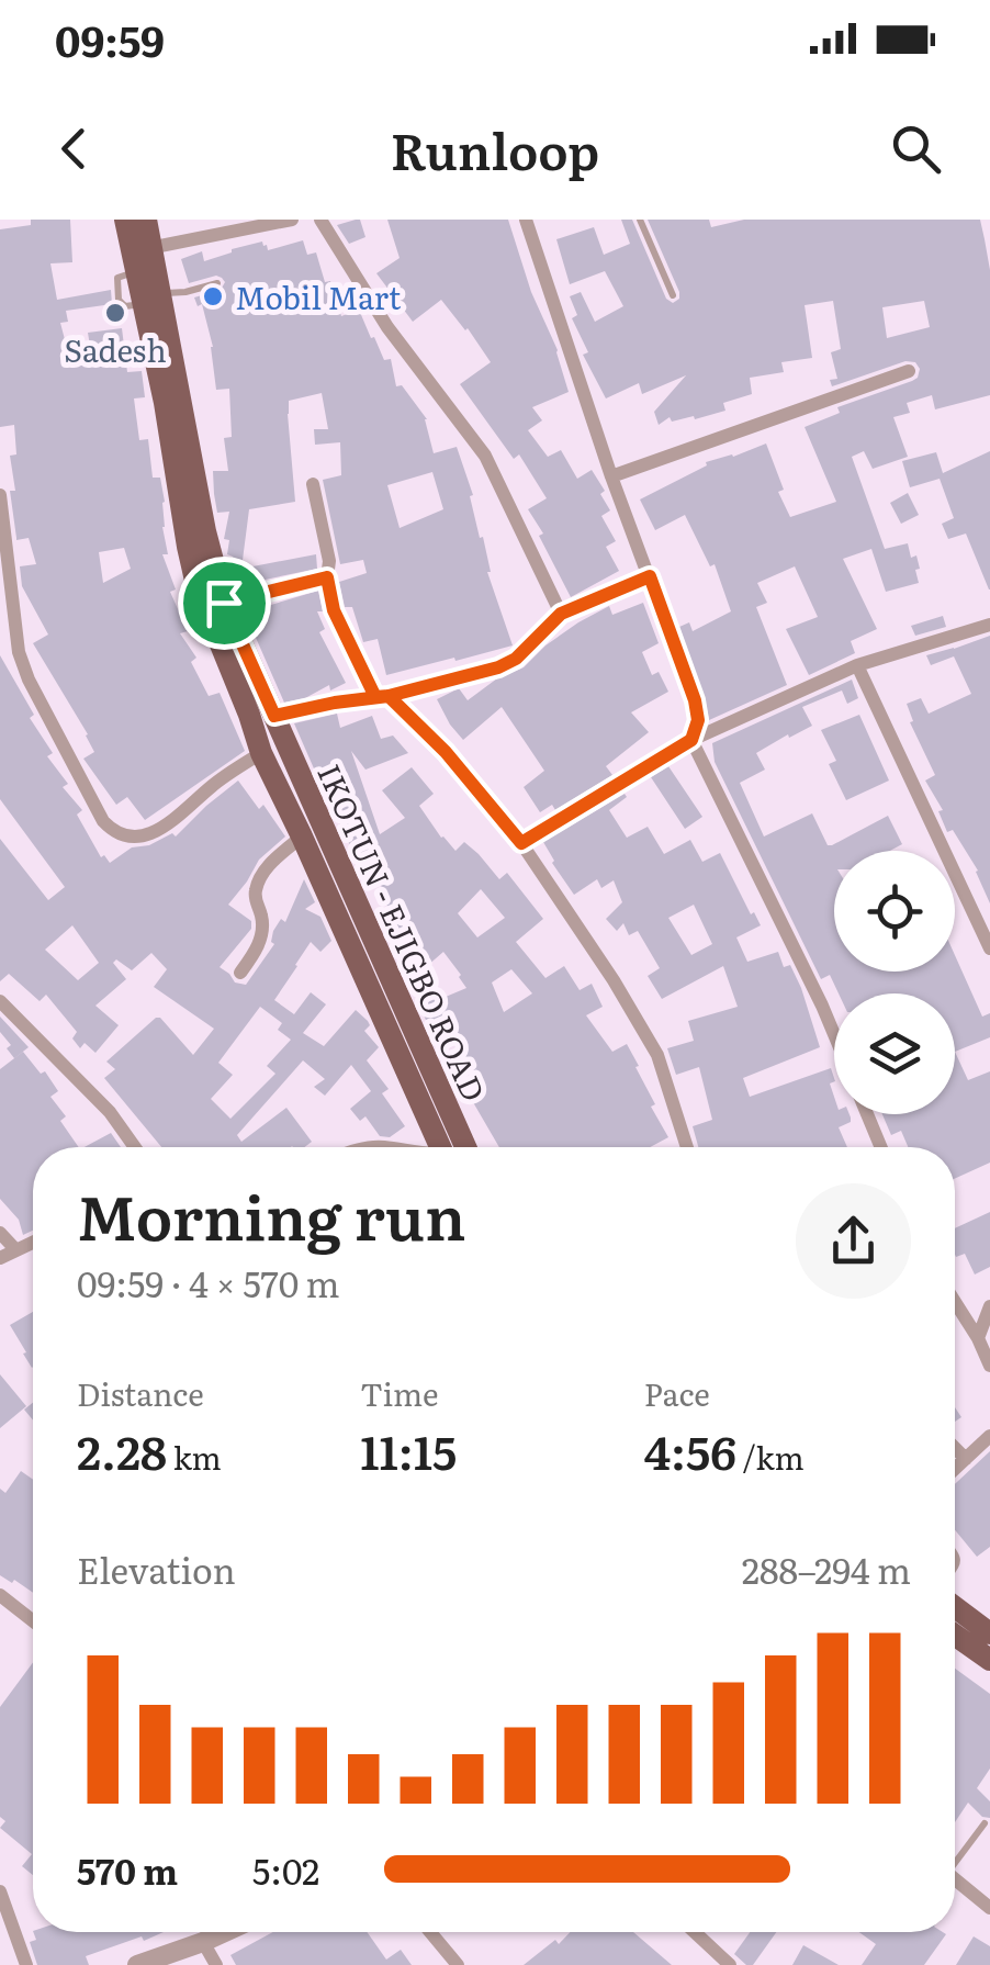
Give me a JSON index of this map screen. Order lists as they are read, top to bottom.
{
  "streets": {
    "main road": ["IKOTUN - EJIGBO ROAD"]
  },
  "places": ["Mobil Mart", "Sadesh"],
  "page": {
    "status": "09:59",
    "header": "Runloop",
    "heading": ["Morning run", "09:59 · 4 × 570 m"],
    "stats": [
      ["Distance", "2.28 km"],
      ["Time", "11:15"],
      ["Pace", "4:56 /km"]
    ],
    "chart": ["Elevation", "288–294 m"],
    "list": [
      {
        "name": "570 m",
        "note": "5:02"
      }
    ]
  }
}
